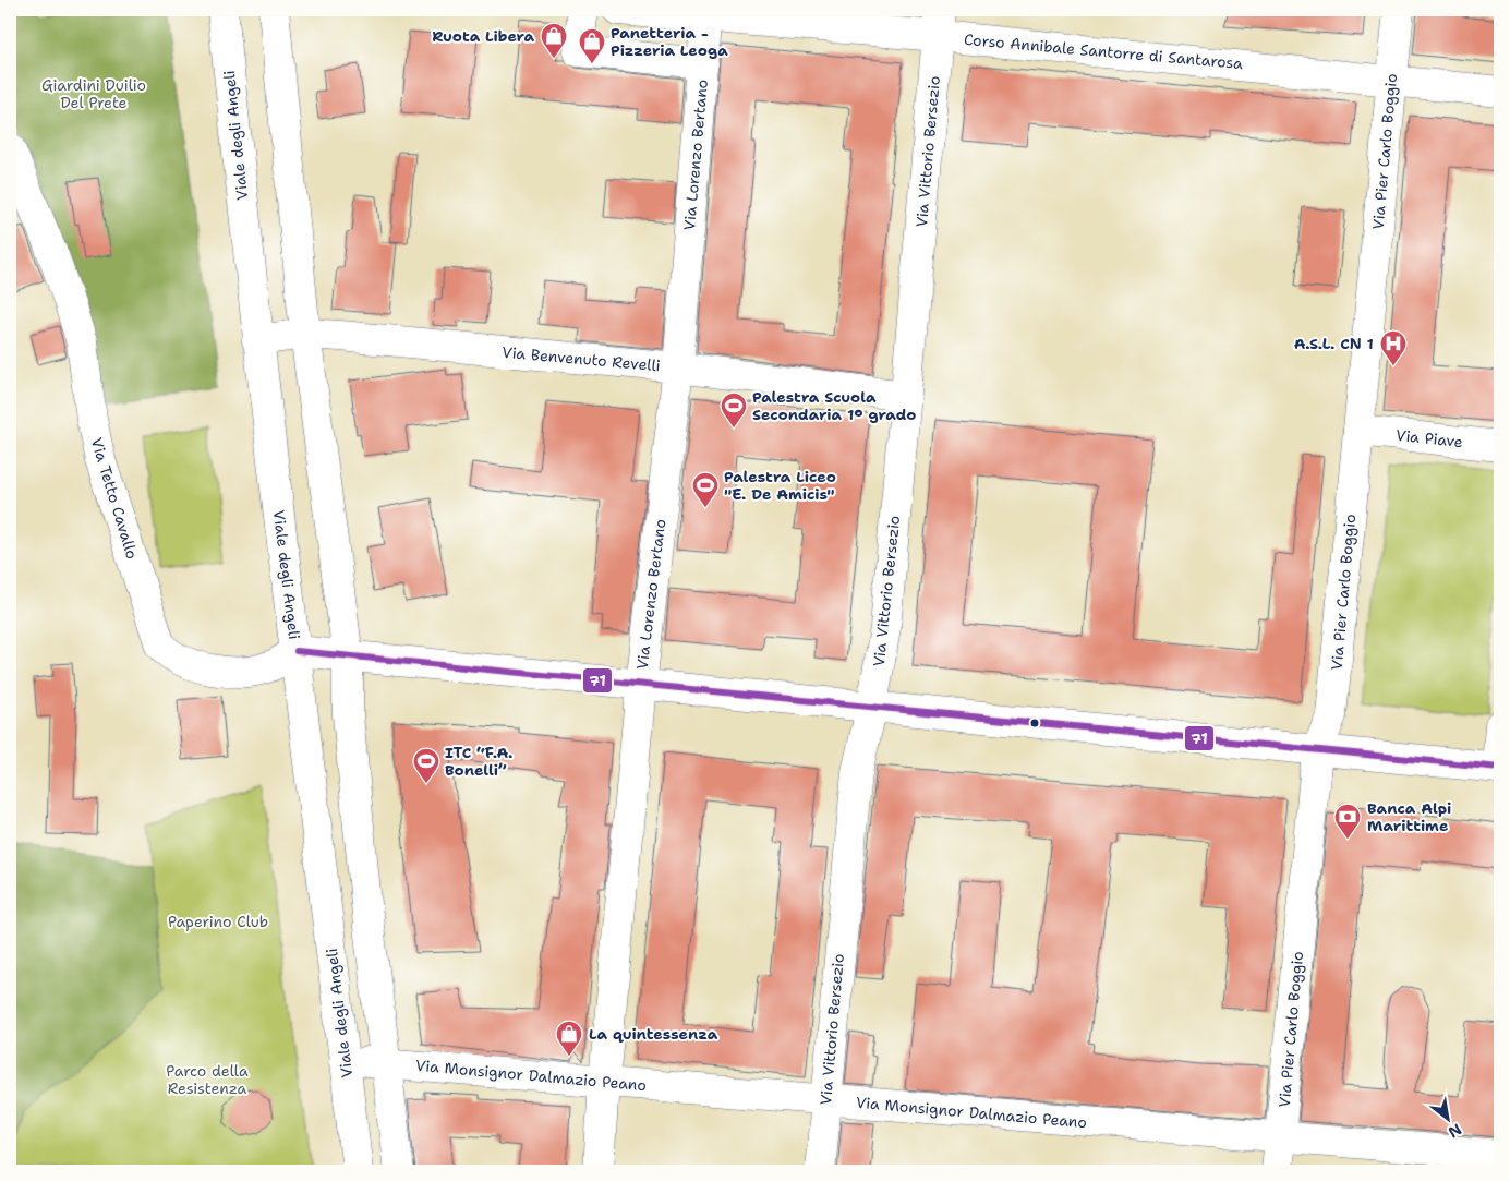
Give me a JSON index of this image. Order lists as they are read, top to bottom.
{
  "streets": {
    "street": [
      "Corso Annibale Santorre di Santarosa",
      "Viale degli Angeli",
      "Via Vittorio Bersezio",
      "Via Pier Carlo Boggio",
      "Via Lorenzo Bertano",
      "Via Benvenuto Revelli",
      "Via Piave",
      "Via Tetto Cavallo",
      "Via Monsignor Dalmazio Peano"
    ]
  },
  "crossings": [
    ["Corso Annibale Santorre di Santarosa", "Via Vittorio Bersezio"],
    ["Corso Annibale Santorre di Santarosa", "Via Pier Carlo Boggio"],
    ["Corso Annibale Santorre di Santarosa", "Via Lorenzo Bertano"],
    ["Viale degli Angeli", "Via Benvenuto Revelli"],
    ["Viale degli Angeli", "Via Tetto Cavallo"],
    ["Viale degli Angeli", "Via Monsignor Dalmazio Peano"],
    ["Via Vittorio Bersezio", "Via Benvenuto Revelli"],
    ["Via Vittorio Bersezio", "Via Monsignor Dalmazio Peano"],
    ["Via Pier Carlo Boggio", "Via Piave"],
    ["Via Pier Carlo Boggio", "Via Monsignor Dalmazio Peano"],
    ["Via Lorenzo Bertano", "Via Benvenuto Revelli"],
    ["Via Lorenzo Bertano", "Via Monsignor Dalmazio Peano"]
  ],
  "parks": ["Giardini Duilio Del Prete", "Paperino Club", "Parco della Resistenza"],
  "places": {
    "shop": ["Ruota Libera", "Panetteria - Pizzeria Leoga", "La quintessenza"],
    "hospital": ["A.S.L. CN 1"],
    "sports": ["Palestra Scuola Secondaria 1° grado", "Palestra Liceo \"E. De Amicis\"", "ITC “F.A. Bonelli”"],
    "bank": ["Banca Alpi Marittime"]
  },
  "lines": ["transit line 71"],
  "north": "bottom right"
}
